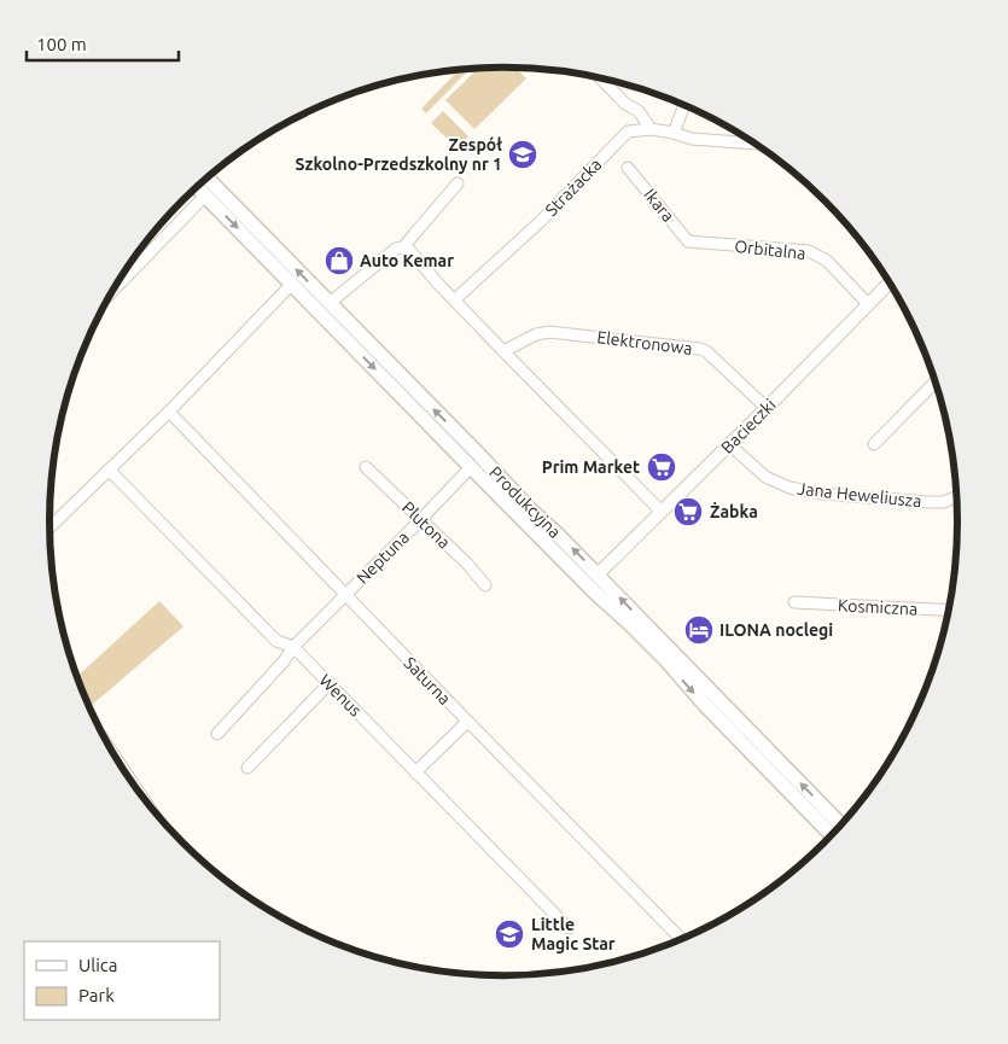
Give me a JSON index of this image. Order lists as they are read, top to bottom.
{
  "streets": {
    "main road": ["Produkcyjna"],
    "street": [
      "Strażacka",
      "Ikara",
      "Orbitalna",
      "Elektronowa",
      "Bacieczki",
      "Jana Heweliusza",
      "Plutona",
      "Neptuna",
      "Kosmiczna",
      "Saturna",
      "Wenus"
    ]
  },
  "crossings": [
    ["Ikara", "Orbitalna"],
    ["Orbitalna", "Bacieczki"],
    ["Elektronowa", "Bacieczki"],
    ["Bacieczki", "Jana Heweliusza"],
    ["Bacieczki", "Produkcyjna"],
    ["Produkcyjna", "Neptuna"],
    ["Plutona", "Neptuna"],
    ["Neptuna", "Saturna"],
    ["Neptuna", "Wenus"]
  ],
  "places": {
    "school or university": ["Zespół Szkolno-Przedszkolny nr 1", "Little Magic Star"],
    "shop": ["Auto Kemar"],
    "supermarket": ["Prim Market", "Żabka"],
    "hotel": ["ILONA noclegi"]
  },
  "legend": ["Ulica", "Park"],
  "scale_bar": "100 m"
}
